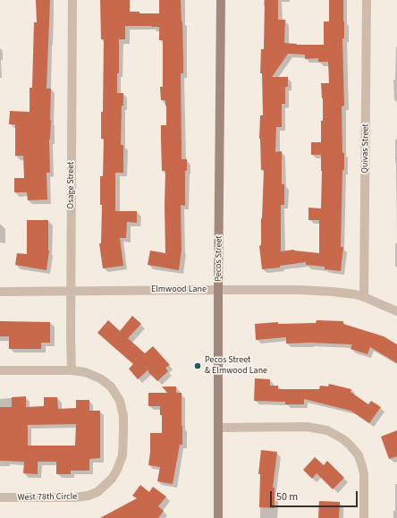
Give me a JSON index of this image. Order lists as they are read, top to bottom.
{
  "streets": {
    "main road": ["Pecos Street"],
    "street": [
      "Quivas Street",
      "Osage Street",
      "Elmwood Lane",
      "West 78th Circle"
    ]
  },
  "crossings": [
    ["Quivas Street", "Elmwood Lane"],
    ["Osage Street", "Elmwood Lane"],
    ["Osage Street", "West 78th Circle"],
    ["Pecos Street", "Elmwood Lane"]
  ],
  "places": ["Pecos Street & Elmwood Lane"],
  "scale_bar": "50 m"
}
